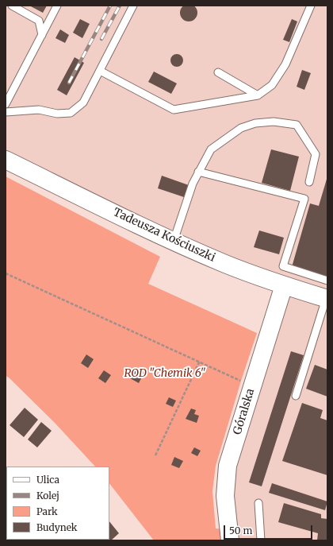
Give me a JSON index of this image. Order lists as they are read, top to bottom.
{
  "streets": {
    "main road": ["Tadeusza Kościuszki", "Góralska"]
  },
  "crossings": [
    ["Tadeusza Kościuszki", "Góralska"]
  ],
  "parks": ["ROD \"Chemik 6\""],
  "legend": [
    "Ulica",
    "Kolej",
    "Park",
    "Budynek"
  ],
  "scale_bar": "50 m"
}
